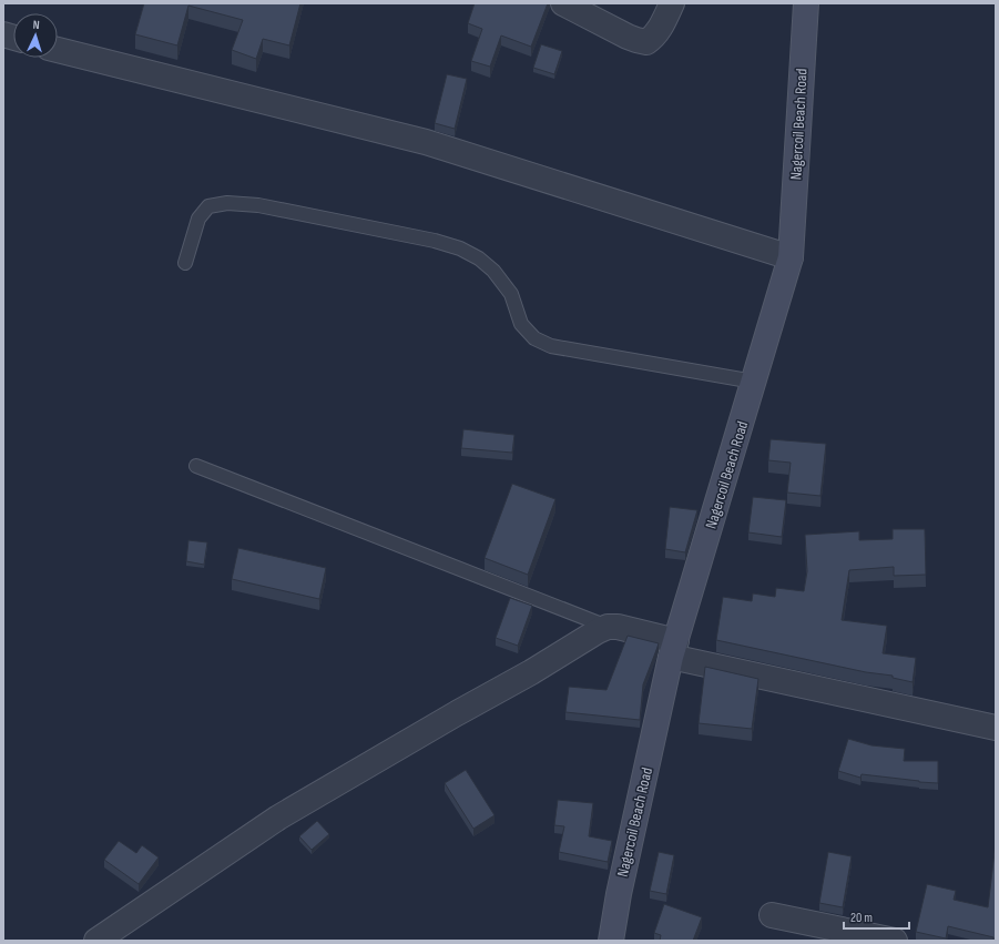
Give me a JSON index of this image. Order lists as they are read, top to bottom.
{
  "streets": {
    "main road": ["Nagercoil Beach Road"]
  },
  "scale_bar": "20 m",
  "north": "top"
}
